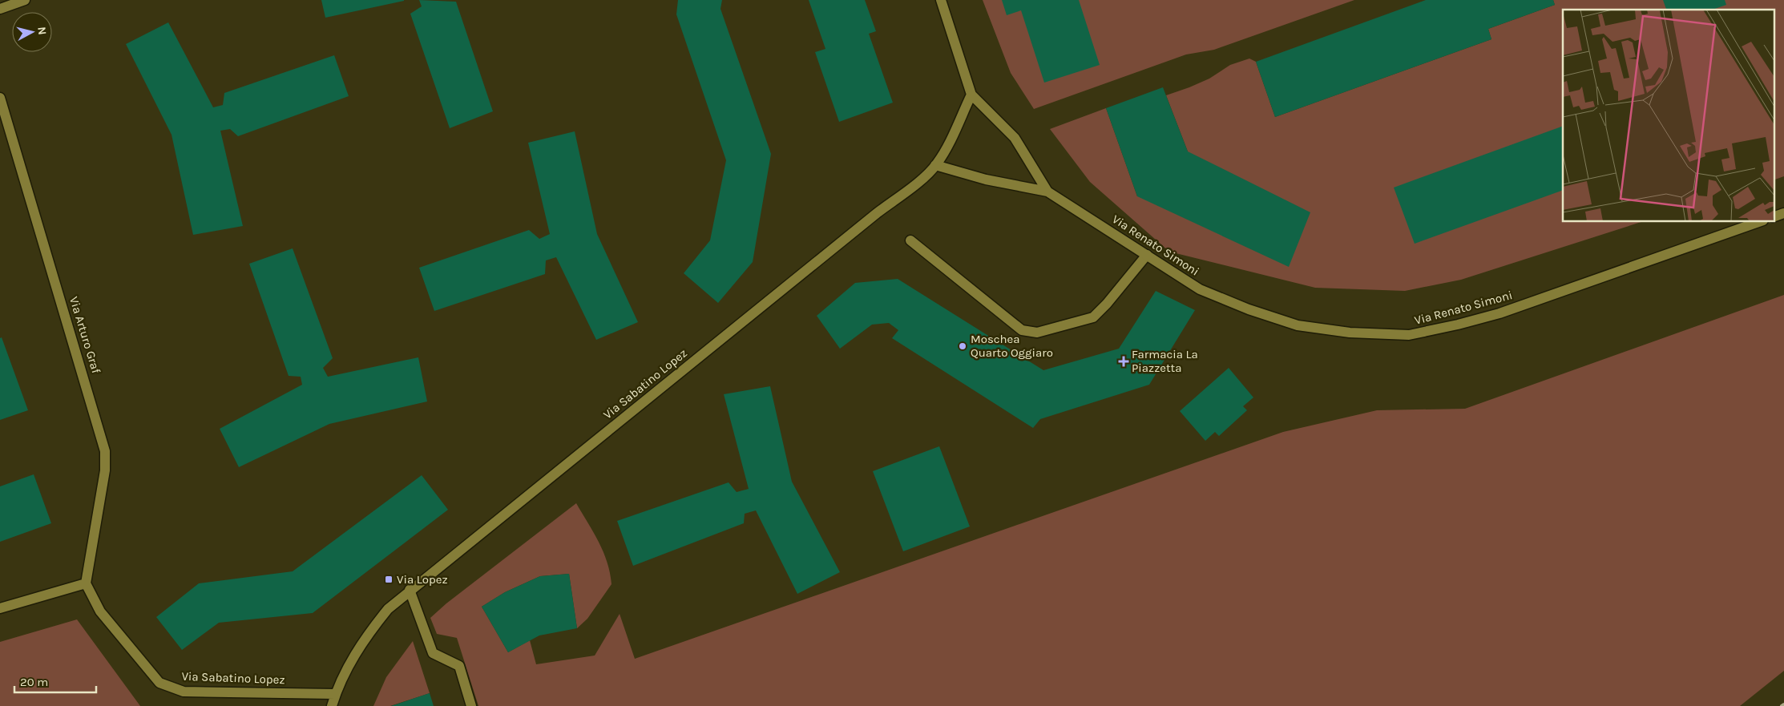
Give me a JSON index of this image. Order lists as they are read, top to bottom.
{
  "streets": {
    "street": ["Via Renato Simoni", "Via Arturo Graf", "Via Sabatino Lopez"]
  },
  "crossings": [
    ["Via Renato Simoni", "Via Sabatino Lopez"],
    ["Via Arturo Graf", "Via Sabatino Lopez"]
  ],
  "places": {
    "other": ["Moschea Quarto Oggiaro"],
    "health": ["Farmacia La Piazzetta"],
    "transit": ["Via Lopez"]
  },
  "scale_bar": "20 m",
  "north": "right"
}
